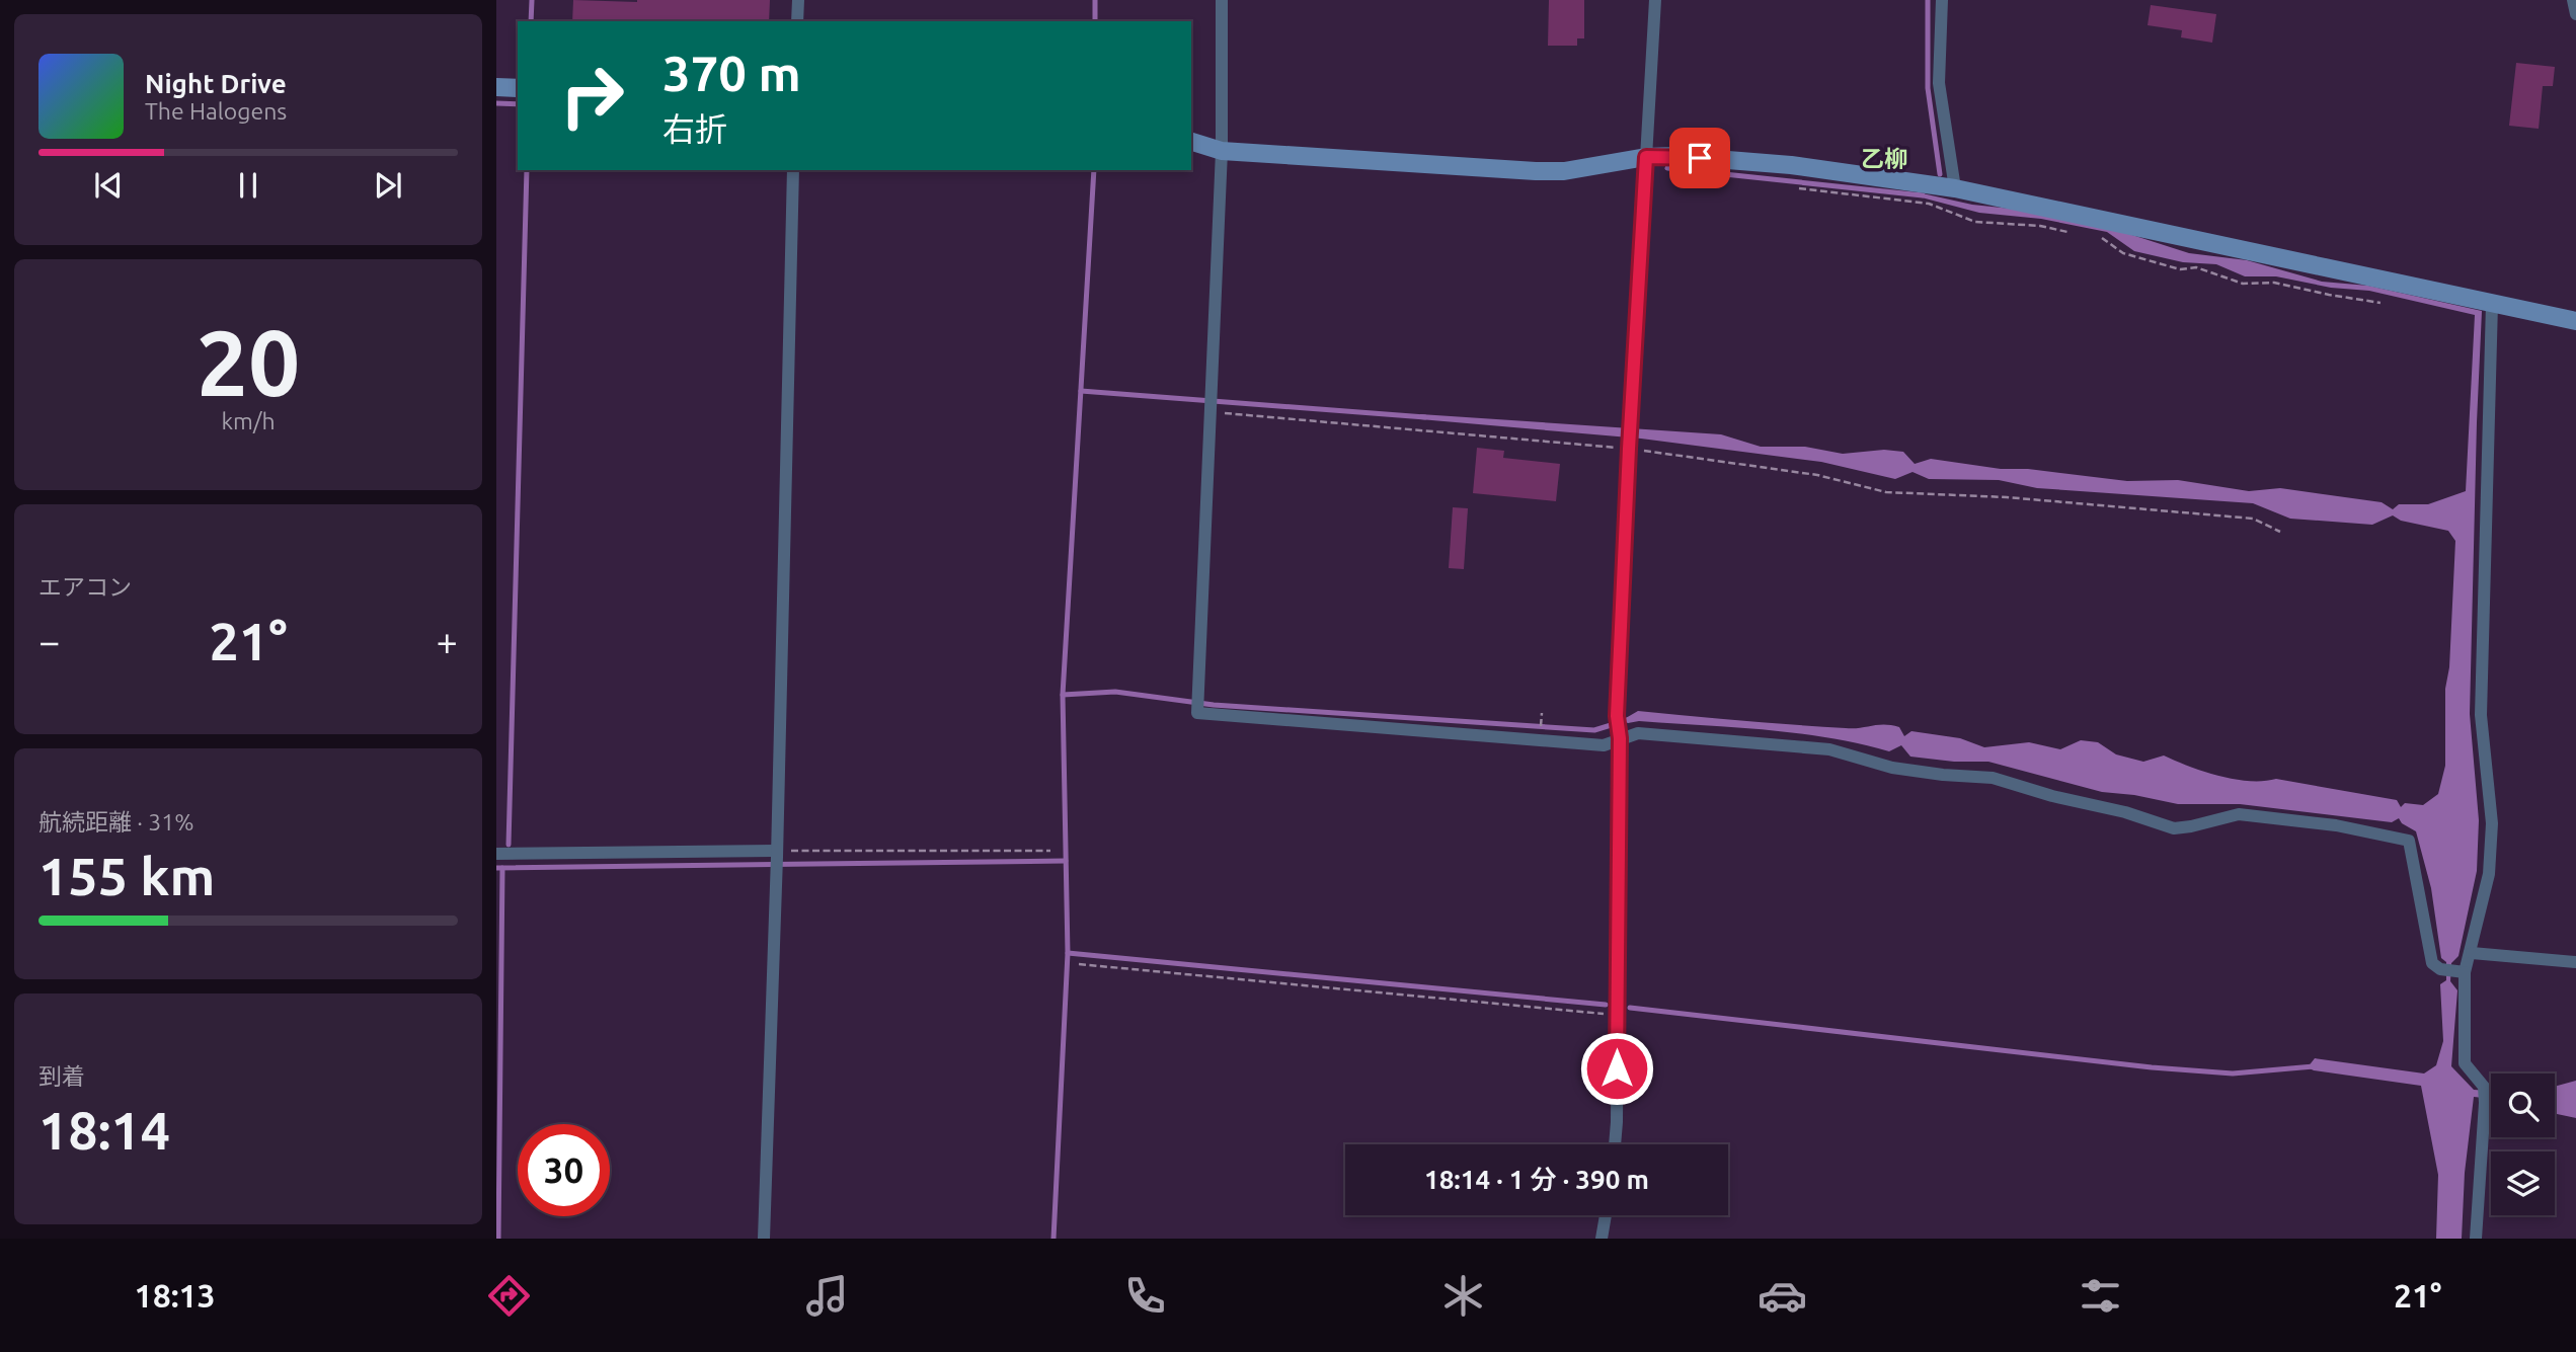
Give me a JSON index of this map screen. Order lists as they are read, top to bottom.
{
  "districts": ["乙柳"],
  "page": {
    "turn": ["370 m", "右折"],
    "song": ["Night Drive", "The Halogens"],
    "tile": [
      ["20", "km/h"],
      "エアコン",
      ["航続距離 · 31%", "155 km"],
      ["到着", "18:14"]
    ],
    "heat": ["−", "21°", "+"],
    "limit": "30",
    "trip": "18:14 · 1 分 · 390 m",
    "tabs": ["18:13", "21°"]
  }
}
